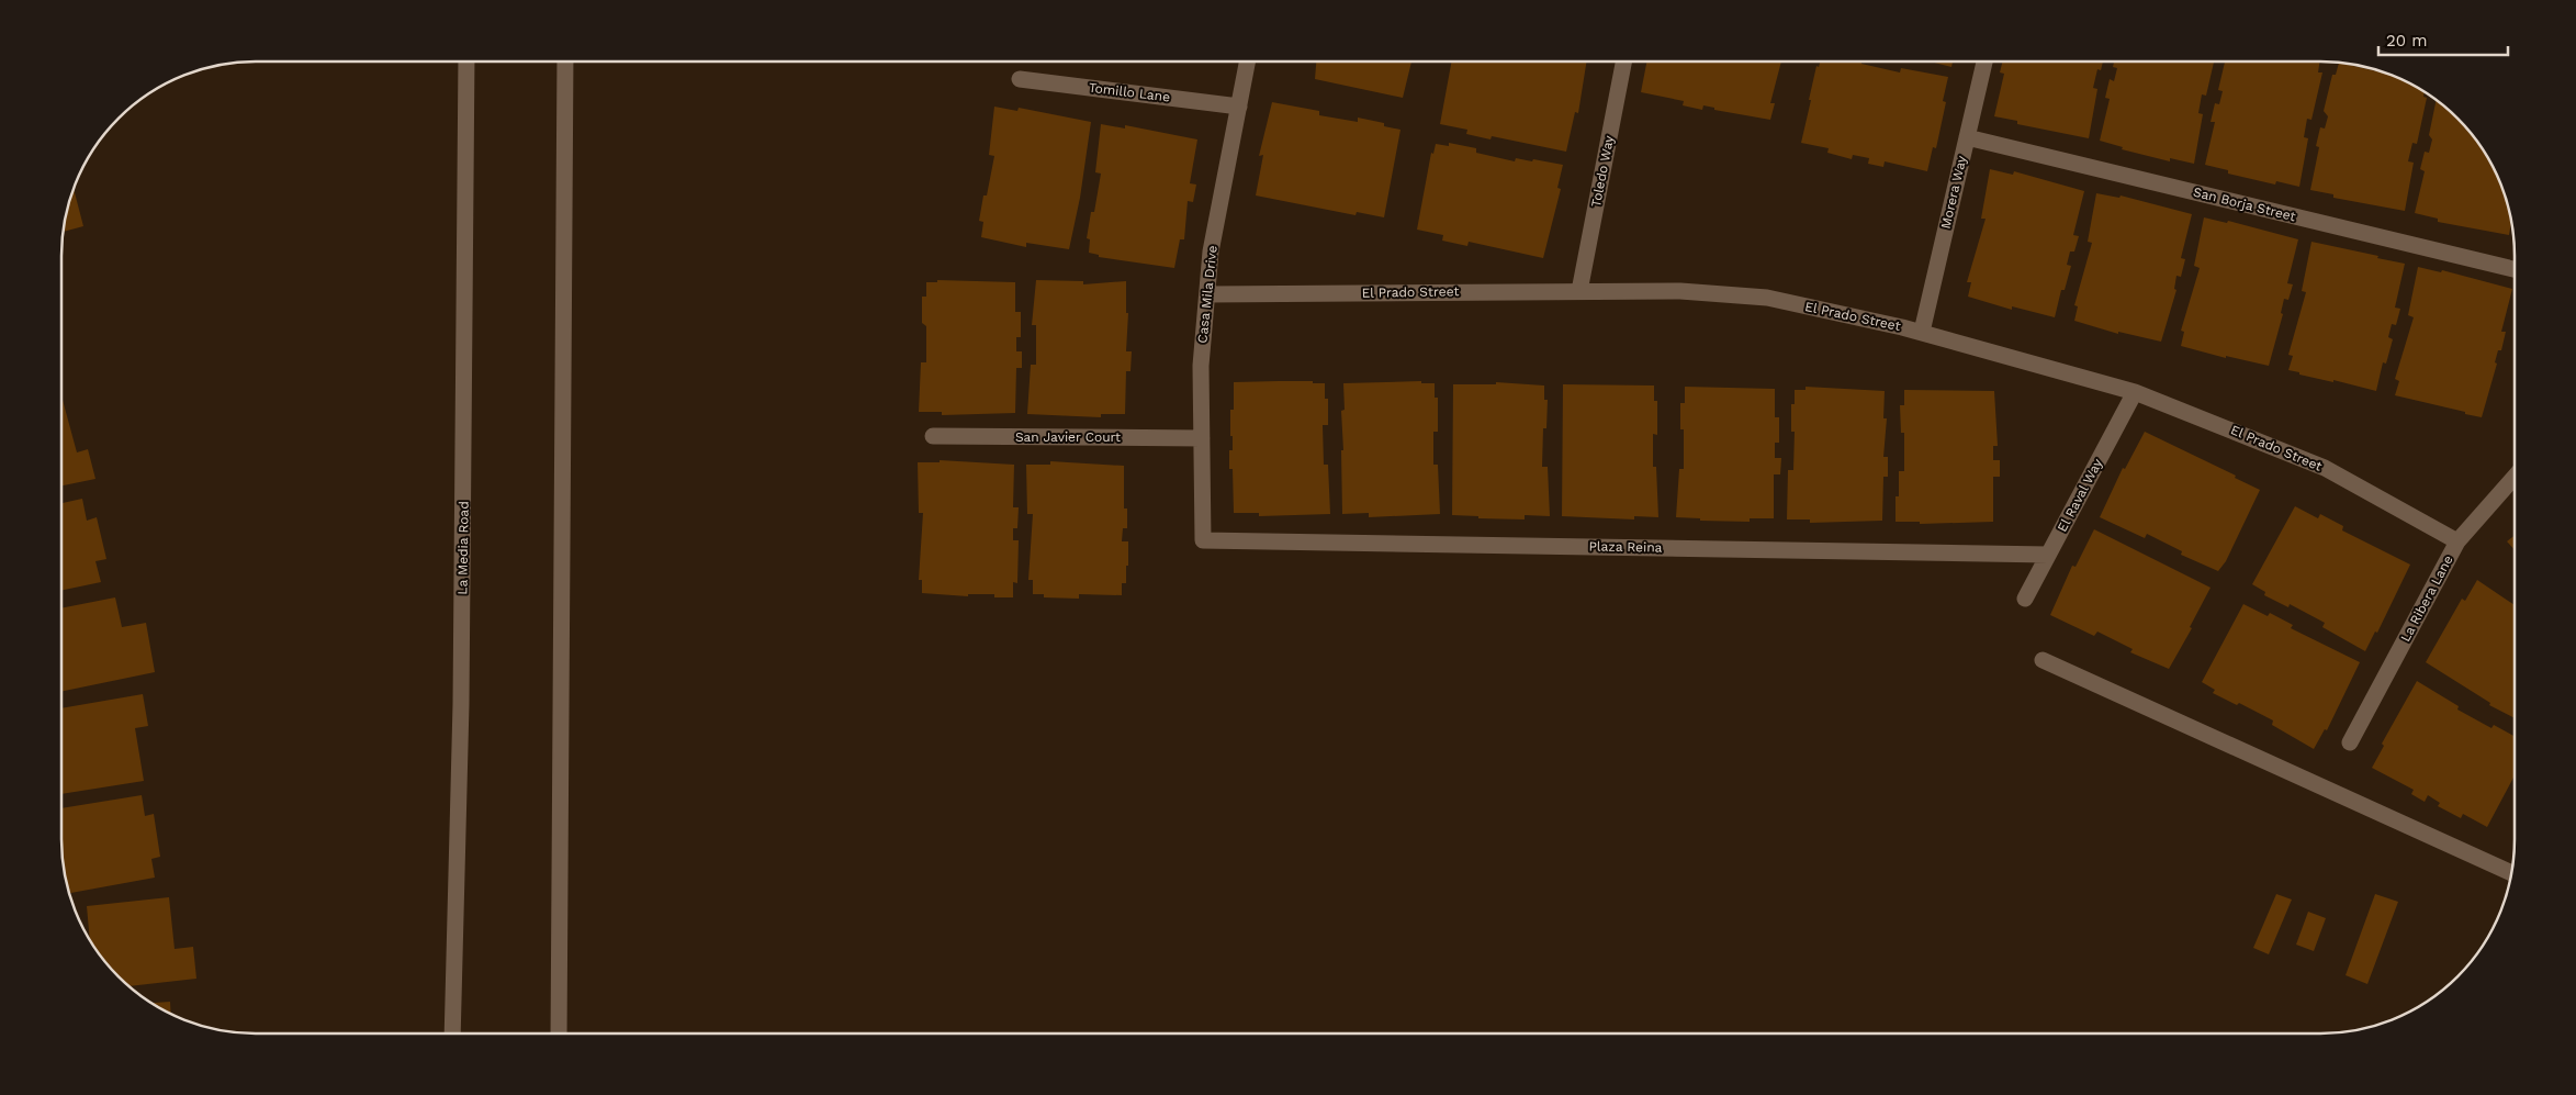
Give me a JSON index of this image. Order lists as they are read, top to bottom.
{
  "streets": {
    "street": [
      "Tomillo Lane",
      "Toledo Way",
      "Morera Way",
      "San Borja Street",
      "El Prado Street",
      "Casa Mila Drive",
      "San Javier Court",
      "El Raval Way",
      "Plaza Reina",
      "La Media Road",
      "La Ribera Lane"
    ]
  },
  "crossings": [
    ["Tomillo Lane", "Casa Mila Drive"],
    ["Toledo Way", "El Prado Street"],
    ["Morera Way", "San Borja Street"],
    ["Morera Way", "El Prado Street"],
    ["El Prado Street", "Casa Mila Drive"],
    ["El Prado Street", "El Raval Way"],
    ["El Prado Street", "La Ribera Lane"],
    ["Casa Mila Drive", "San Javier Court"],
    ["Casa Mila Drive", "Plaza Reina"],
    ["El Raval Way", "Plaza Reina"]
  ],
  "scale_bar": "20 m"
}
